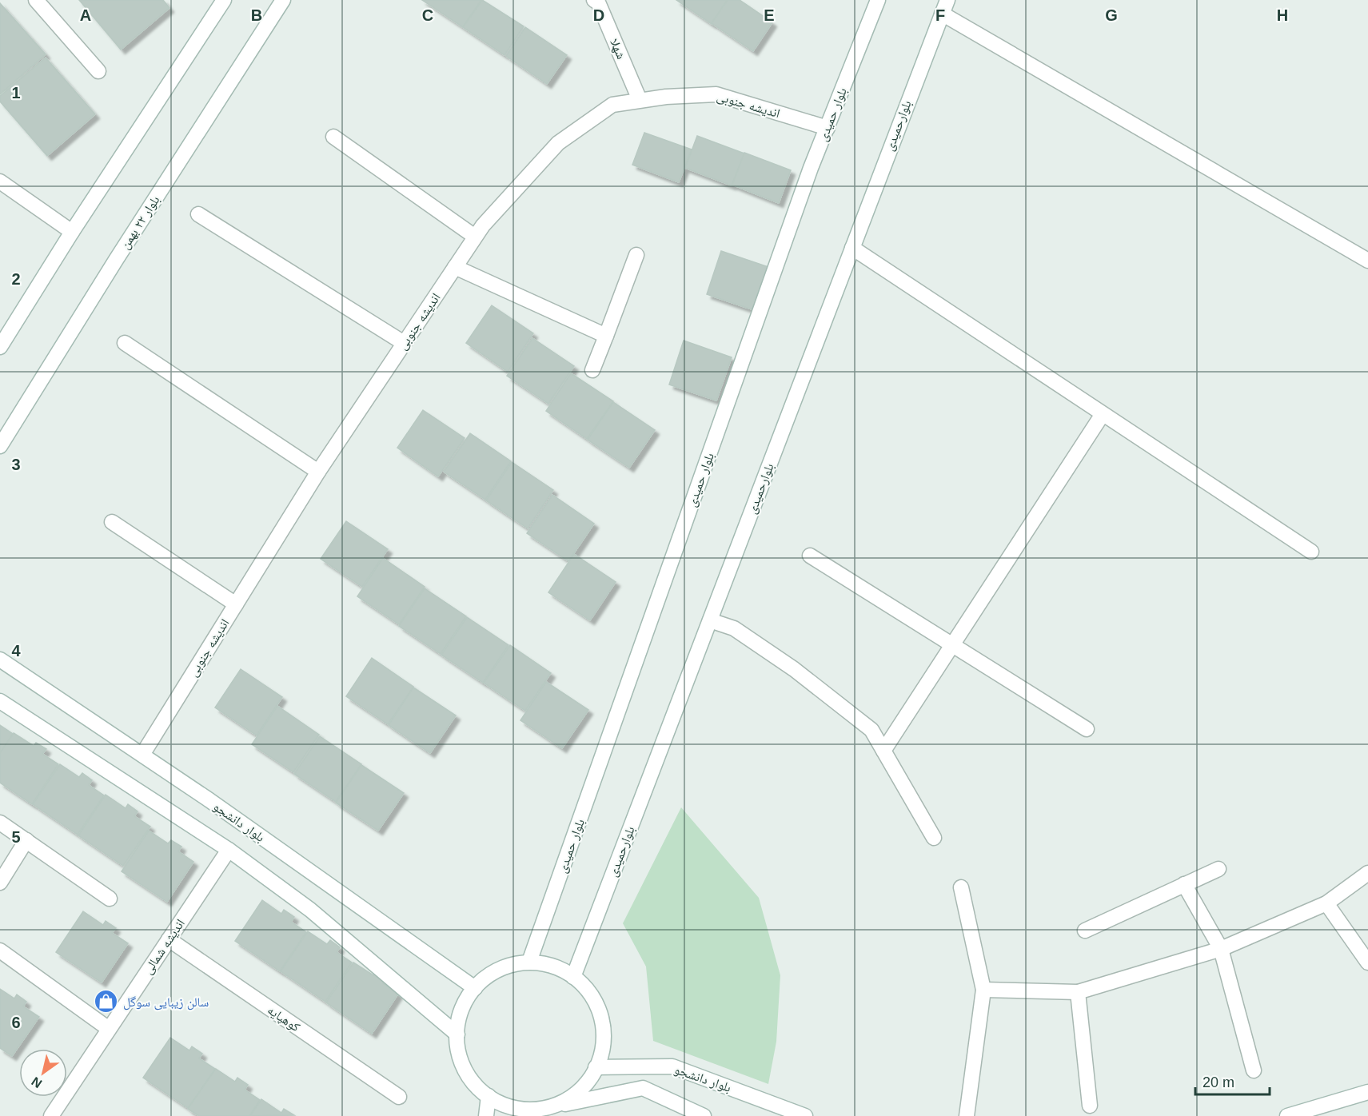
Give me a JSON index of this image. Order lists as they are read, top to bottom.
{
  "streets": {
    "street": [
      "شهلا",
      "اندیشه جنوبی",
      "بلوار حمیدی",
      "بلوارحمیدی",
      "بلوار ۲۲ بهمن",
      "بلوار دانشجو",
      "اندیشه شمالی",
      "کوهپایه"
    ]
  },
  "crossings": [
    ["شهلا", "اندیشه جنوبی"],
    ["اندیشه جنوبی", "بلوار حمیدی"],
    ["اندیشه جنوبی", "بلوار دانشجو"],
    ["بلوار حمیدی", "بلوارحمیدی"],
    ["بلوار حمیدی", "بلوار دانشجو"],
    ["بلوارحمیدی", "بلوار دانشجو"],
    ["اندیشه شمالی", "کوهپایه"]
  ],
  "places": {
    "shop": ["سالن زیبایی سوگل"]
  },
  "scale_bar": "20 m",
  "north": "bottom left",
  "grid": {
    "columns": [
      "A",
      "B",
      "C",
      "D",
      "E",
      "F",
      "G",
      "H"
    ],
    "rows": [
      "1",
      "2",
      "3",
      "4",
      "5",
      "6"
    ]
  }
}
